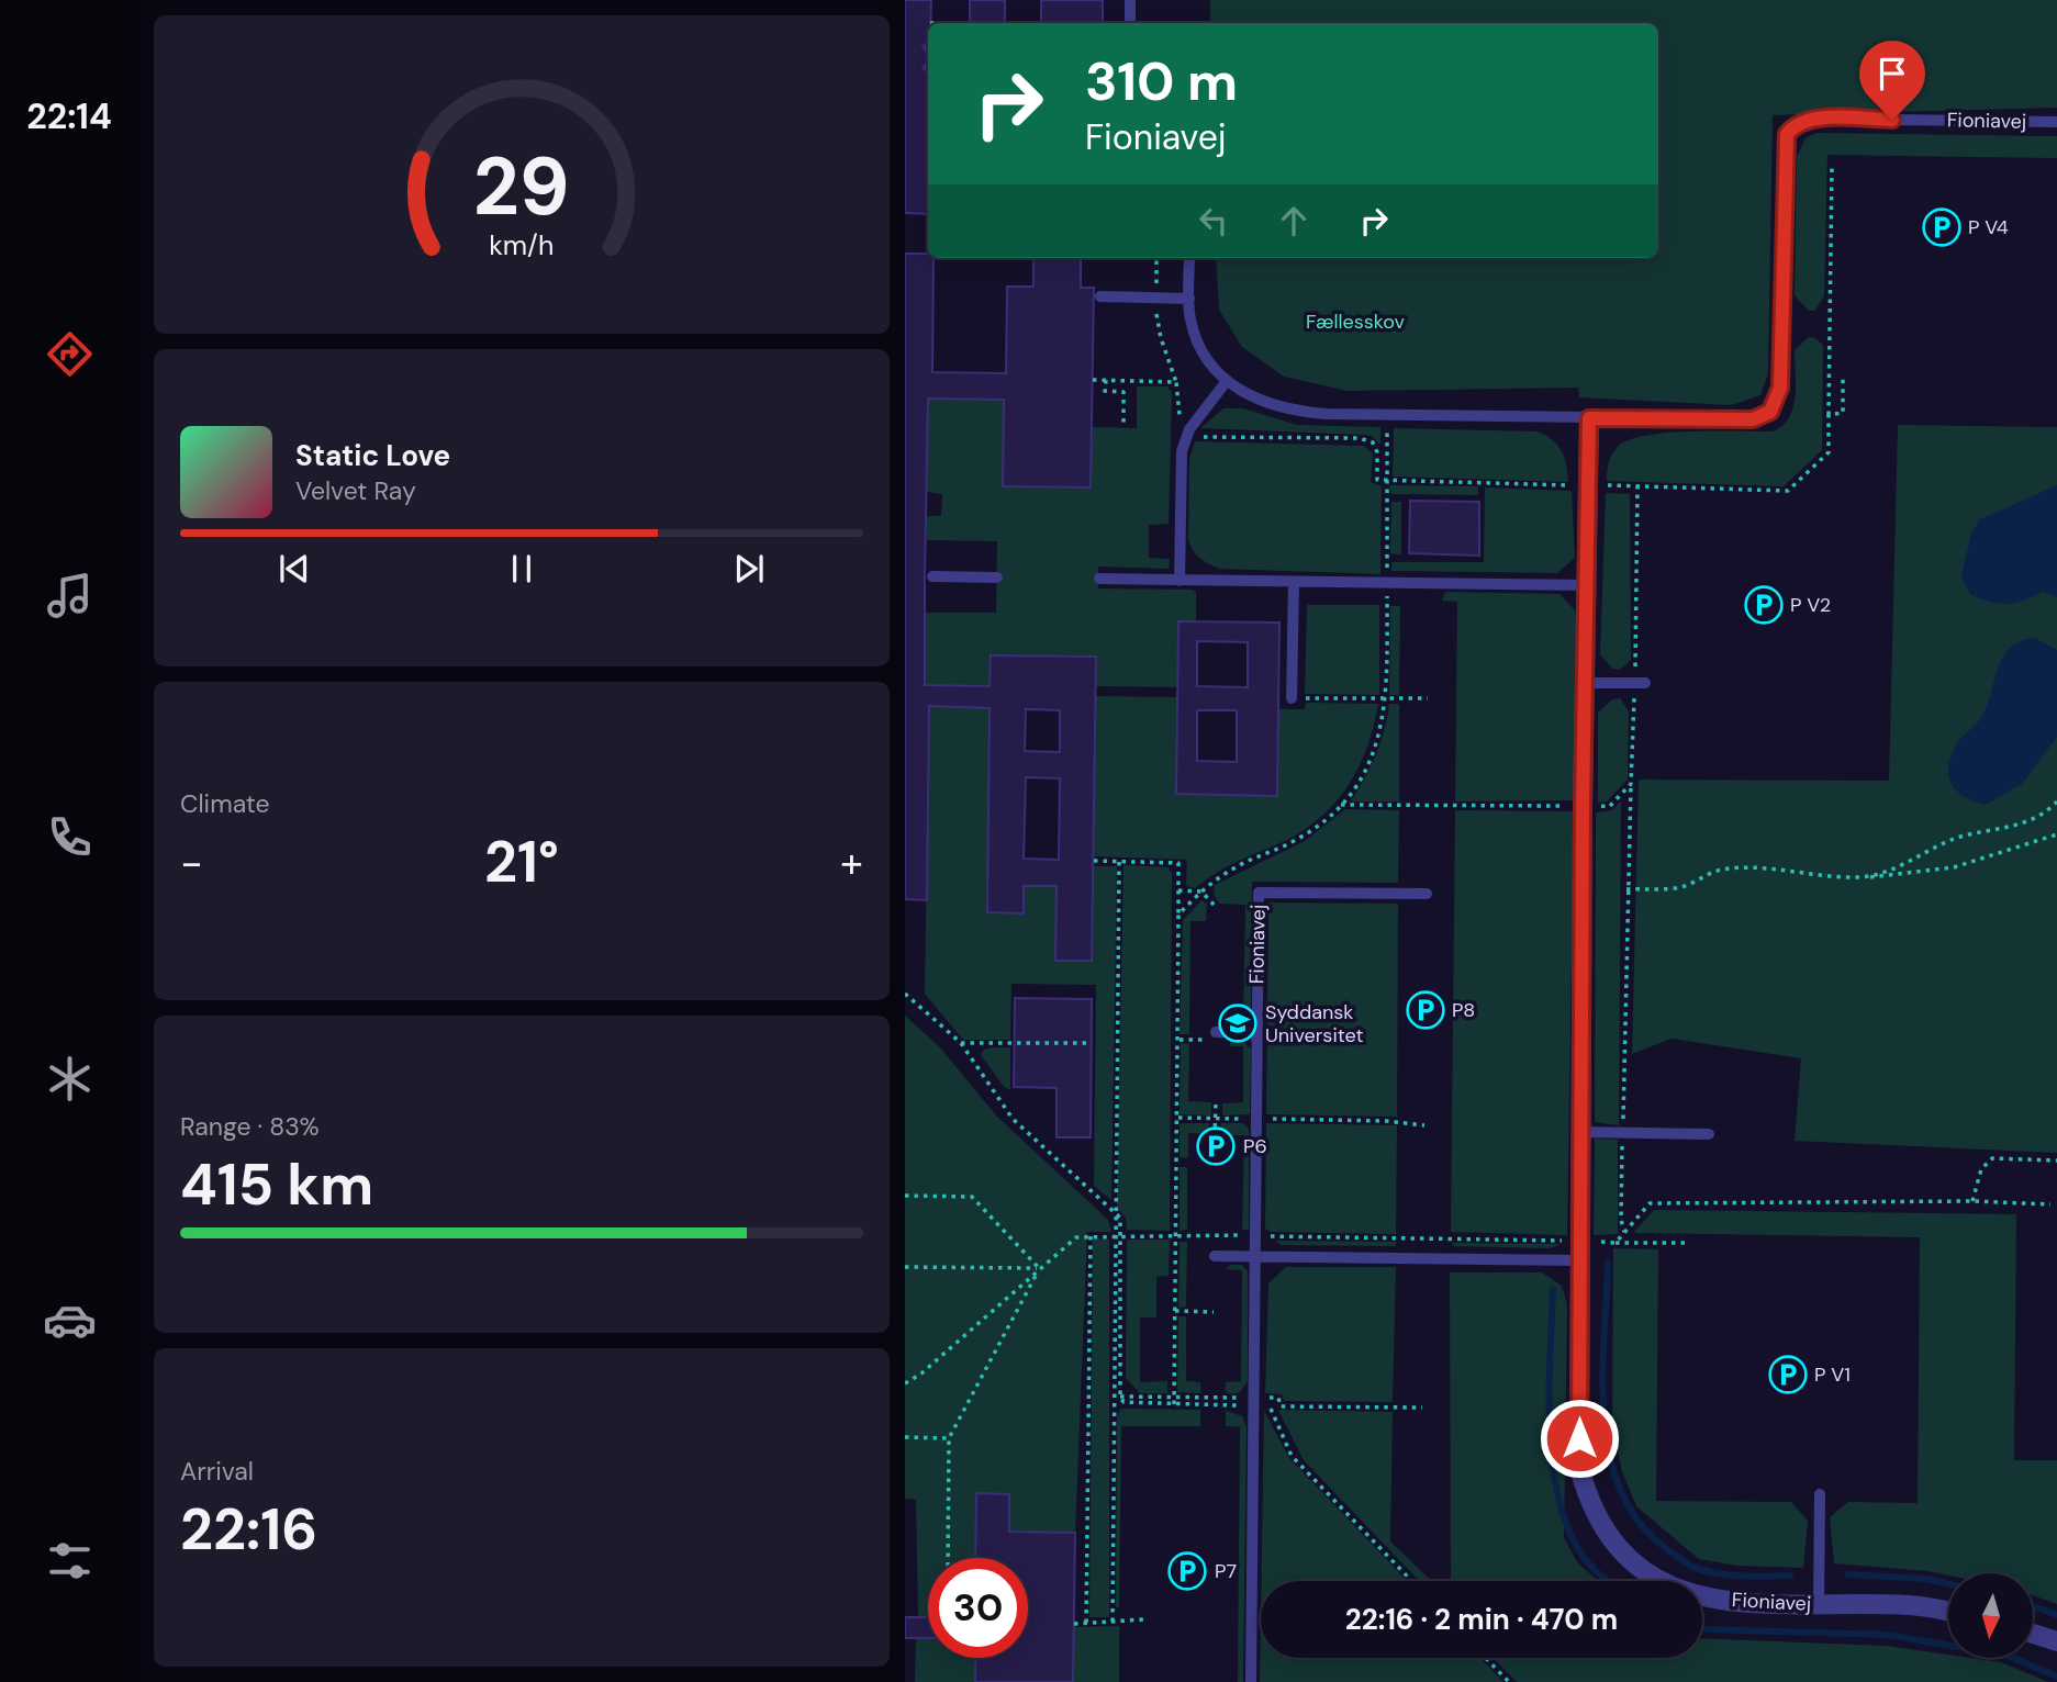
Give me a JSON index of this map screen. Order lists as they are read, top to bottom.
{
  "streets": {
    "street": ["Fioniavej"]
  },
  "parks": ["Fællesskov"],
  "places": {
    "parking": [
      "P V4",
      "P V2",
      "P8",
      "P6",
      "P V1",
      "P7"
    ],
    "school or university": ["Syddansk Universitet"]
  },
  "north": "bottom",
  "page": {
    "tabs": "22:14",
    "turn": ["310 m", "Fioniavej"],
    "song": ["Static Love", "Velvet Ray"],
    "tile": [
      "Climate",
      ["Range · 83%", "415 km"],
      ["Arrival", "22:16"]
    ],
    "heat": ["−", "21°", "+"],
    "limit": "30",
    "trip": "22:16 · 2 min · 470 m",
    "gauge": ["29", "km/h"]
  }
}
